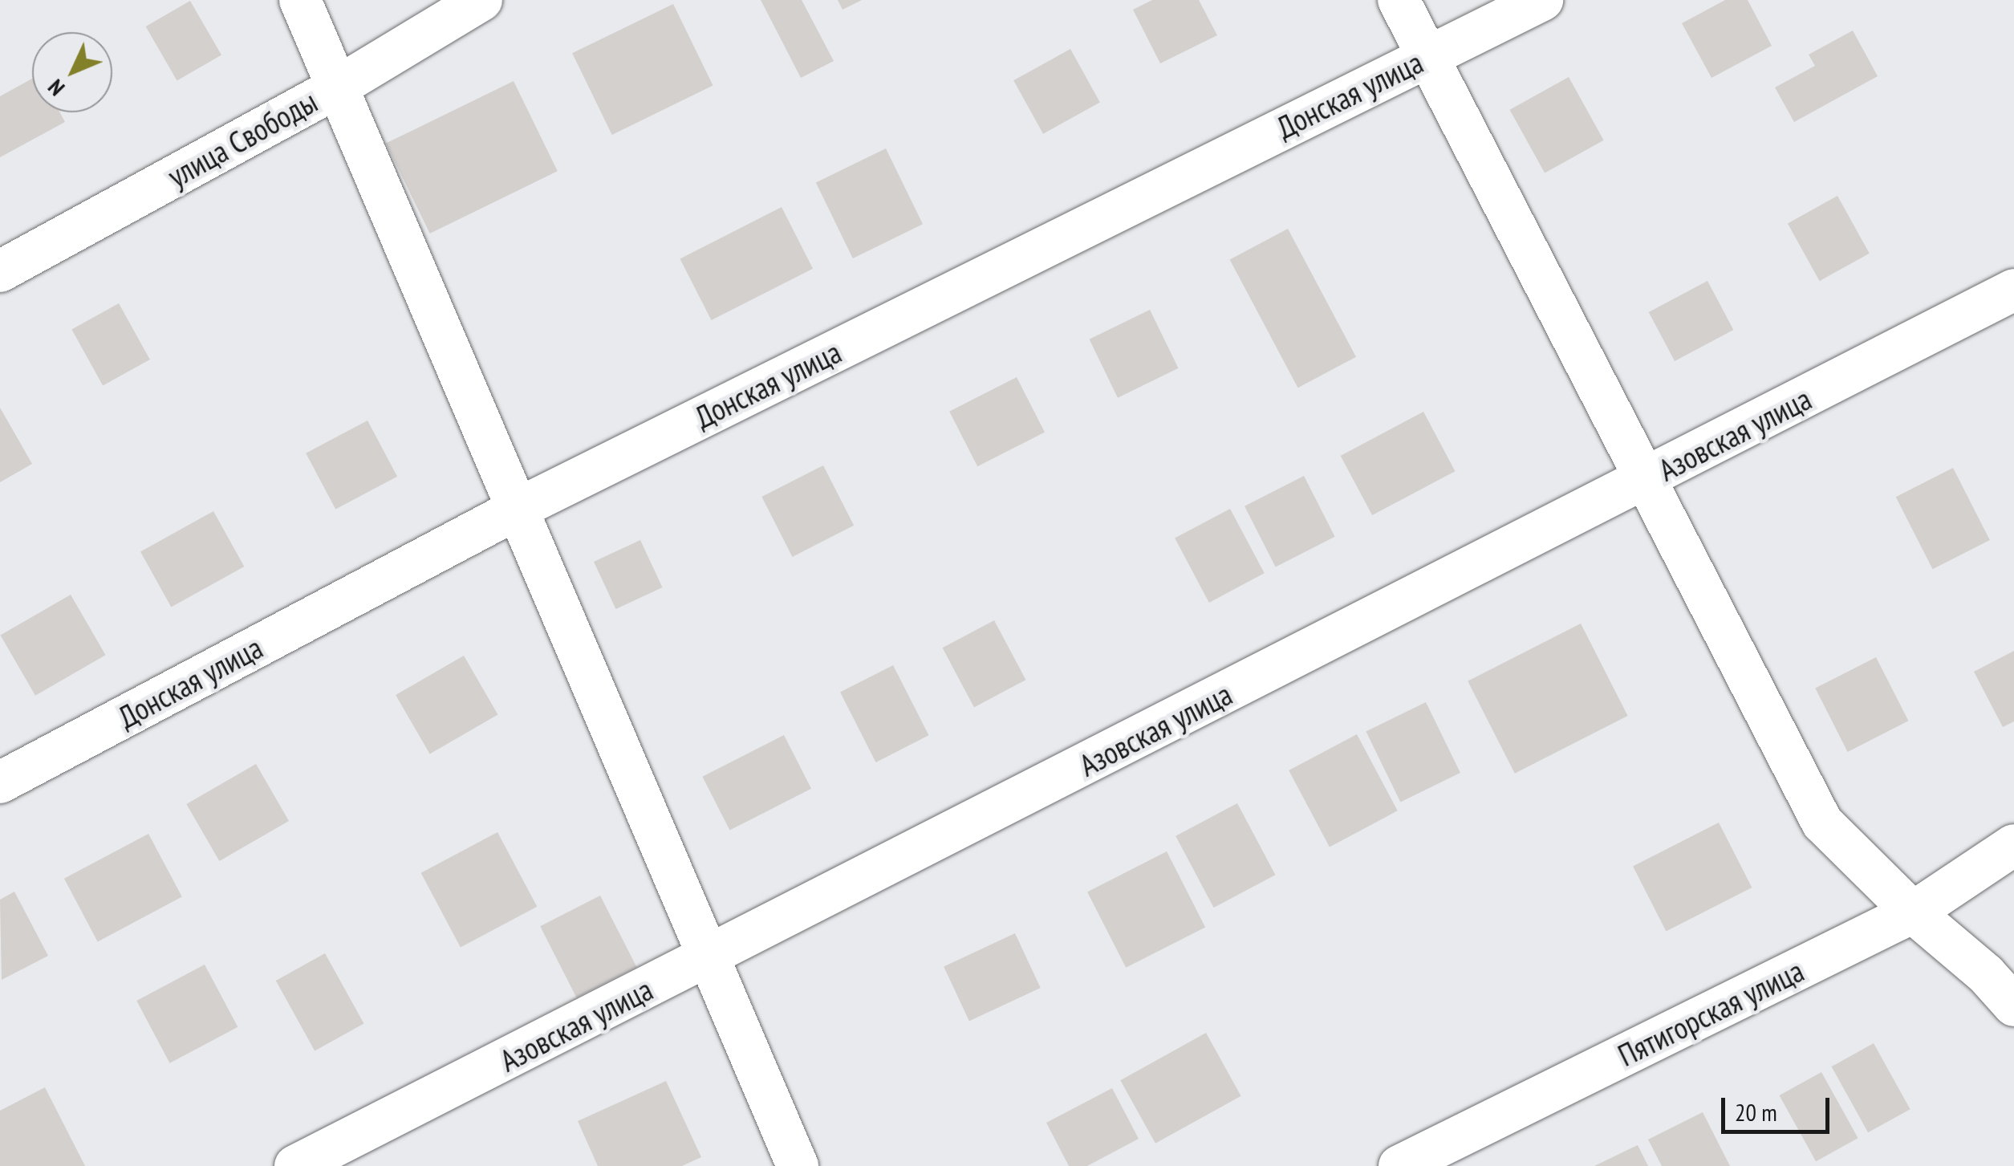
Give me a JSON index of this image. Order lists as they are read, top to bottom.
{
  "streets": {
    "street": [
      "Донская улица",
      "улица Свободы",
      "Азовская улица",
      "Пятигорская улица"
    ]
  },
  "scale_bar": "20 m",
  "north": "bottom left"
}
